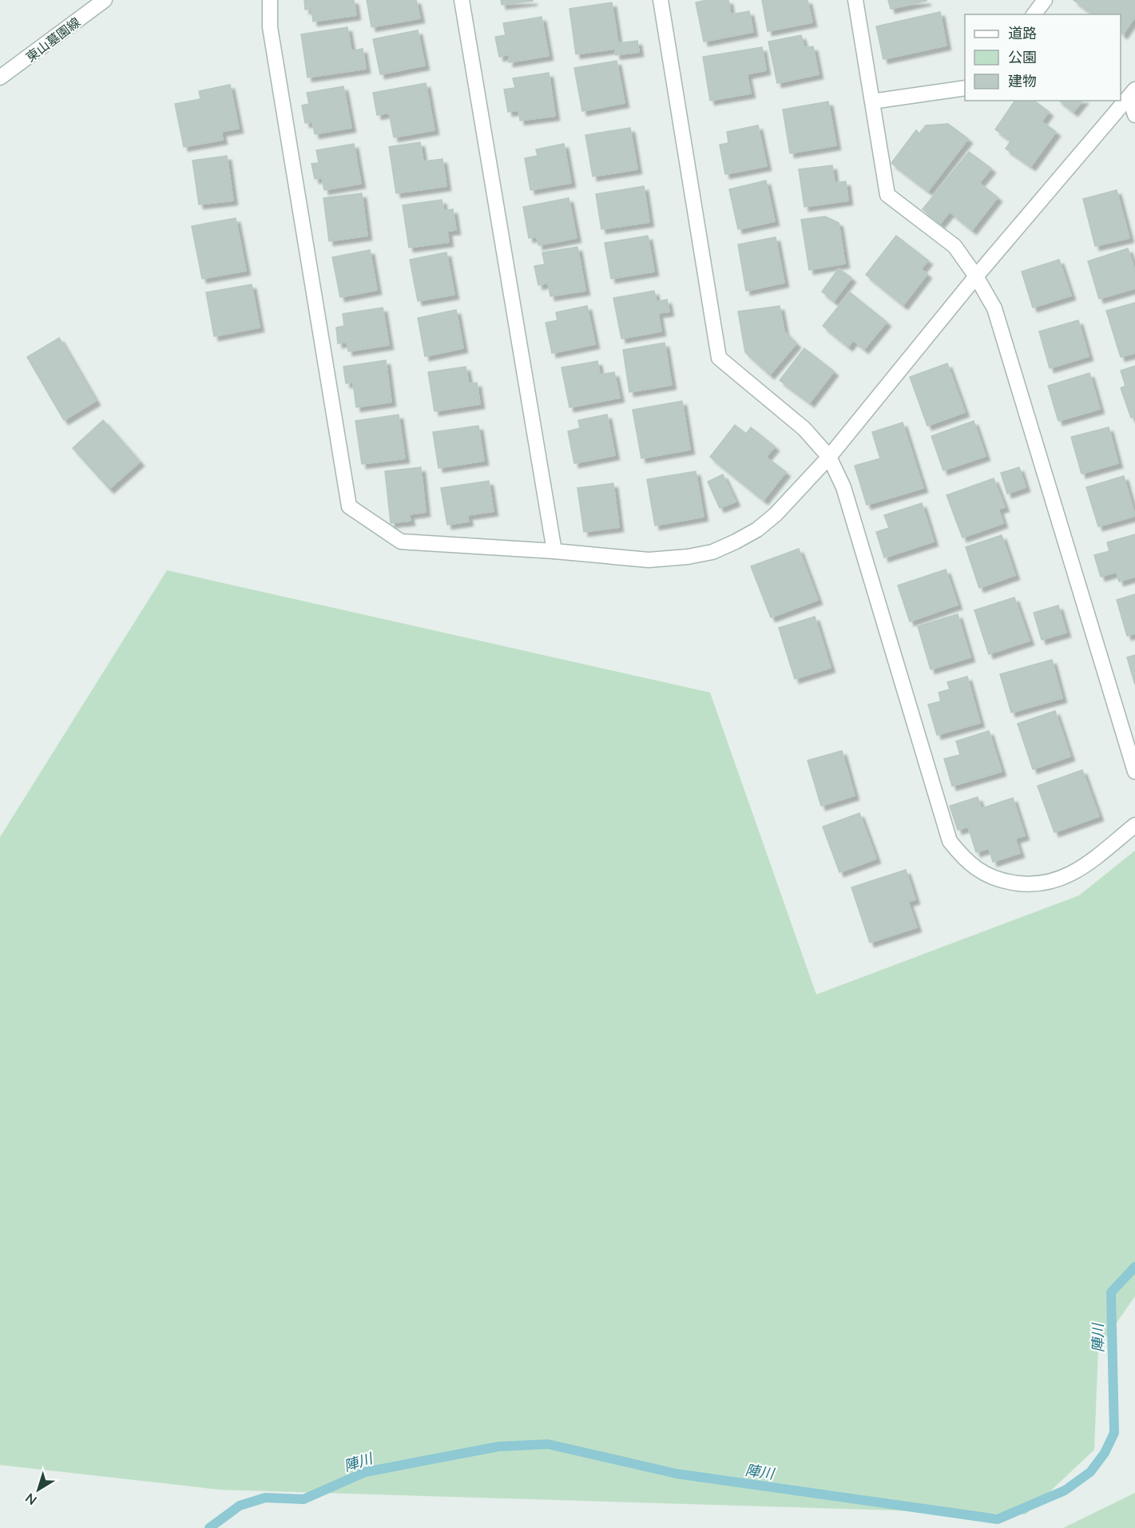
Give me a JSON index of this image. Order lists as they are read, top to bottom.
{
  "streets": {
    "street": ["東山墓園線"]
  },
  "water": ["陣川"],
  "legend": ["道路", "公園", "建物"],
  "north": "bottom left"
}
